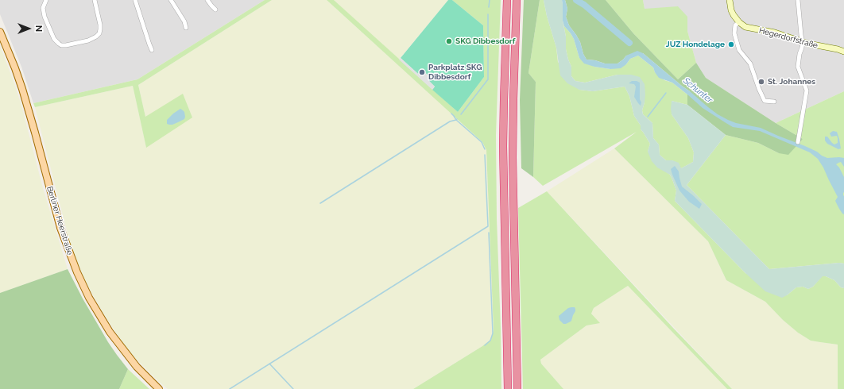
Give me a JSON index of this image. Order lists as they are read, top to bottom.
{
  "streets": {
    "main road": ["Hegerdorfstraße", "Berliner Heerstraße"]
  },
  "water": ["Schunter"],
  "places": [
    "SKG Dibbesdorf",
    "JUZ Hondelage",
    "Parkplatz SKG Dibbesdorf",
    "St. Johannes"
  ],
  "north": "right"
}
